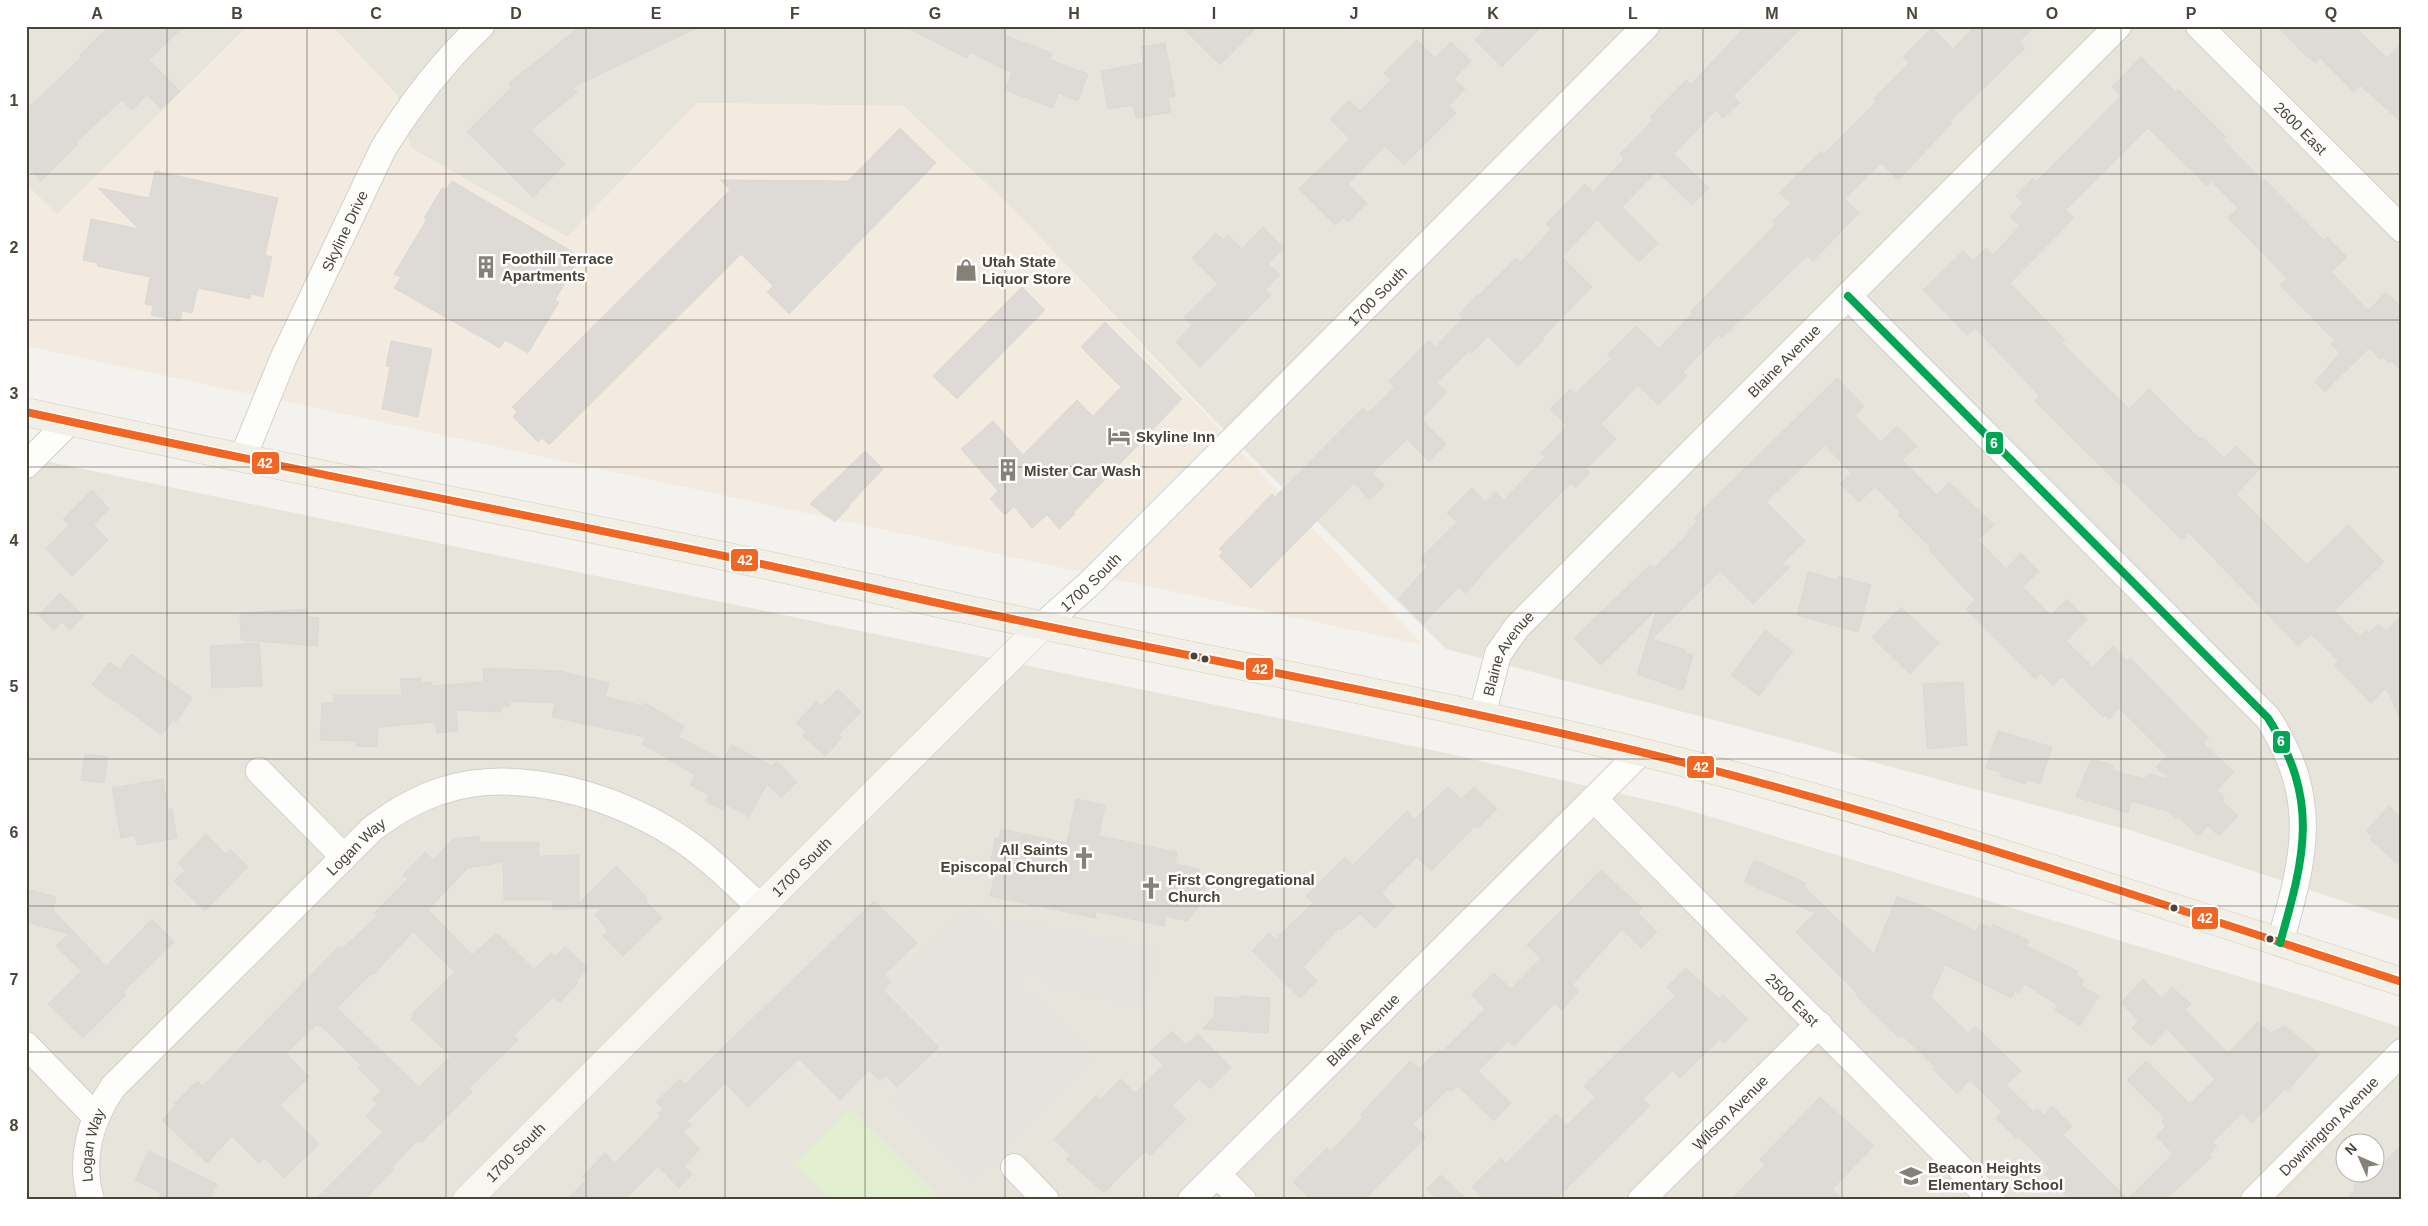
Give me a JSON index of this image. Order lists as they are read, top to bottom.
{
  "streets": {
    "street": [
      "2600 East",
      "Skyline Drive",
      "1700 South",
      "Blaine Avenue",
      "Logan Way",
      "2500 East",
      "Wilson Avenue",
      "Downington Avenue"
    ]
  },
  "crossings": [
    ["1700 South", "Logan Way"],
    ["Blaine Avenue", "2500 East"],
    ["2500 East", "Wilson Avenue"]
  ],
  "places": {
    "building": ["Foothill Terrace Apartments", "Mister Car Wash"],
    "shop": ["Utah State Liquor Store"],
    "hotel": ["Skyline Inn"],
    "church": ["All Saints Episcopal Church", "First Congregational Church"],
    "school or university": ["Beacon Heights Elementary School"]
  },
  "lines": ["transit line 6", "transit line 42"],
  "north": "top left",
  "grid": {
    "columns": [
      "A",
      "B",
      "C",
      "D",
      "E",
      "F",
      "G",
      "H",
      "I",
      "J",
      "K",
      "L",
      "M",
      "N",
      "O",
      "P",
      "Q"
    ],
    "rows": [
      "1",
      "2",
      "3",
      "4",
      "5",
      "6",
      "7",
      "8"
    ]
  }
}
